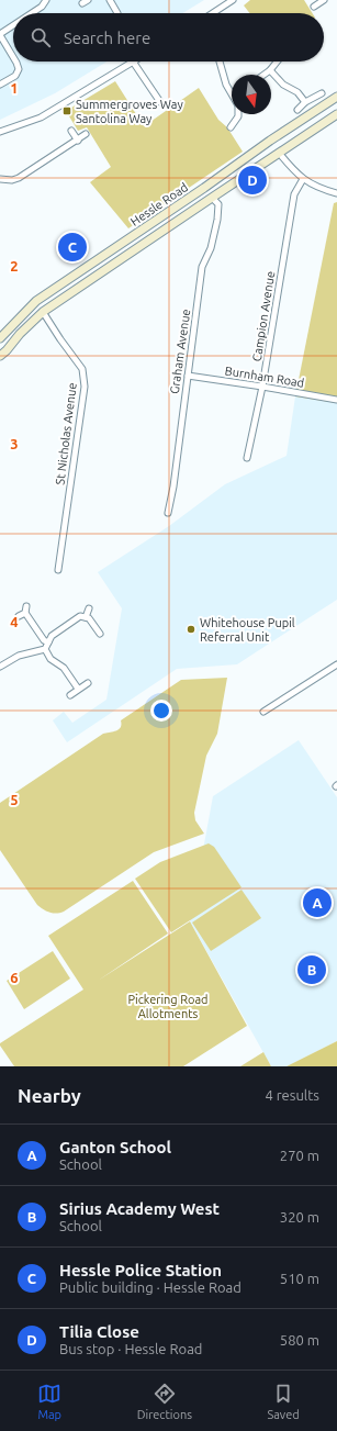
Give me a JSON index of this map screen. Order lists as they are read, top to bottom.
{
  "streets": {
    "street": [
      "Hessle Road",
      "Campion Avenue",
      "Graham Avenue",
      "Burnham Road",
      "St Nicholas Avenue"
    ]
  },
  "crossings": [
    ["Hessle Road", "Graham Avenue"],
    ["Hessle Road", "St Nicholas Avenue"],
    ["Campion Avenue", "Burnham Road"],
    ["Graham Avenue", "Burnham Road"]
  ],
  "parks": ["Pickering Road Allotments"],
  "places": {
    "transit": ["Summergroves Way Santolina Way"],
    "other": ["Whitehouse Pupil Referral Unit"]
  },
  "north": "bottom",
  "page": {
    "search": "Search here",
    "pins": [
      "D",
      "C",
      "A",
      "B"
    ],
    "heading": ["Nearby", "4 results"],
    "list": [
      {
        "mark": "A",
        "name": "Ganton School",
        "note": "School",
        "value": "270 m"
      },
      {
        "mark": "B",
        "name": "Sirius Academy West",
        "note": "School",
        "value": "320 m"
      },
      {
        "mark": "C",
        "name": "Hessle Police Station",
        "note": "Public building · Hessle Road",
        "value": "510 m"
      },
      {
        "mark": "D",
        "name": "Tilia Close",
        "note": "Bus stop · Hessle Road",
        "value": "580 m"
      }
    ],
    "nav": ["Map", "Directions", "Saved"]
  },
  "grid": {
    "rows": [
      "1",
      "2",
      "3",
      "4",
      "5",
      "6"
    ]
  }
}
